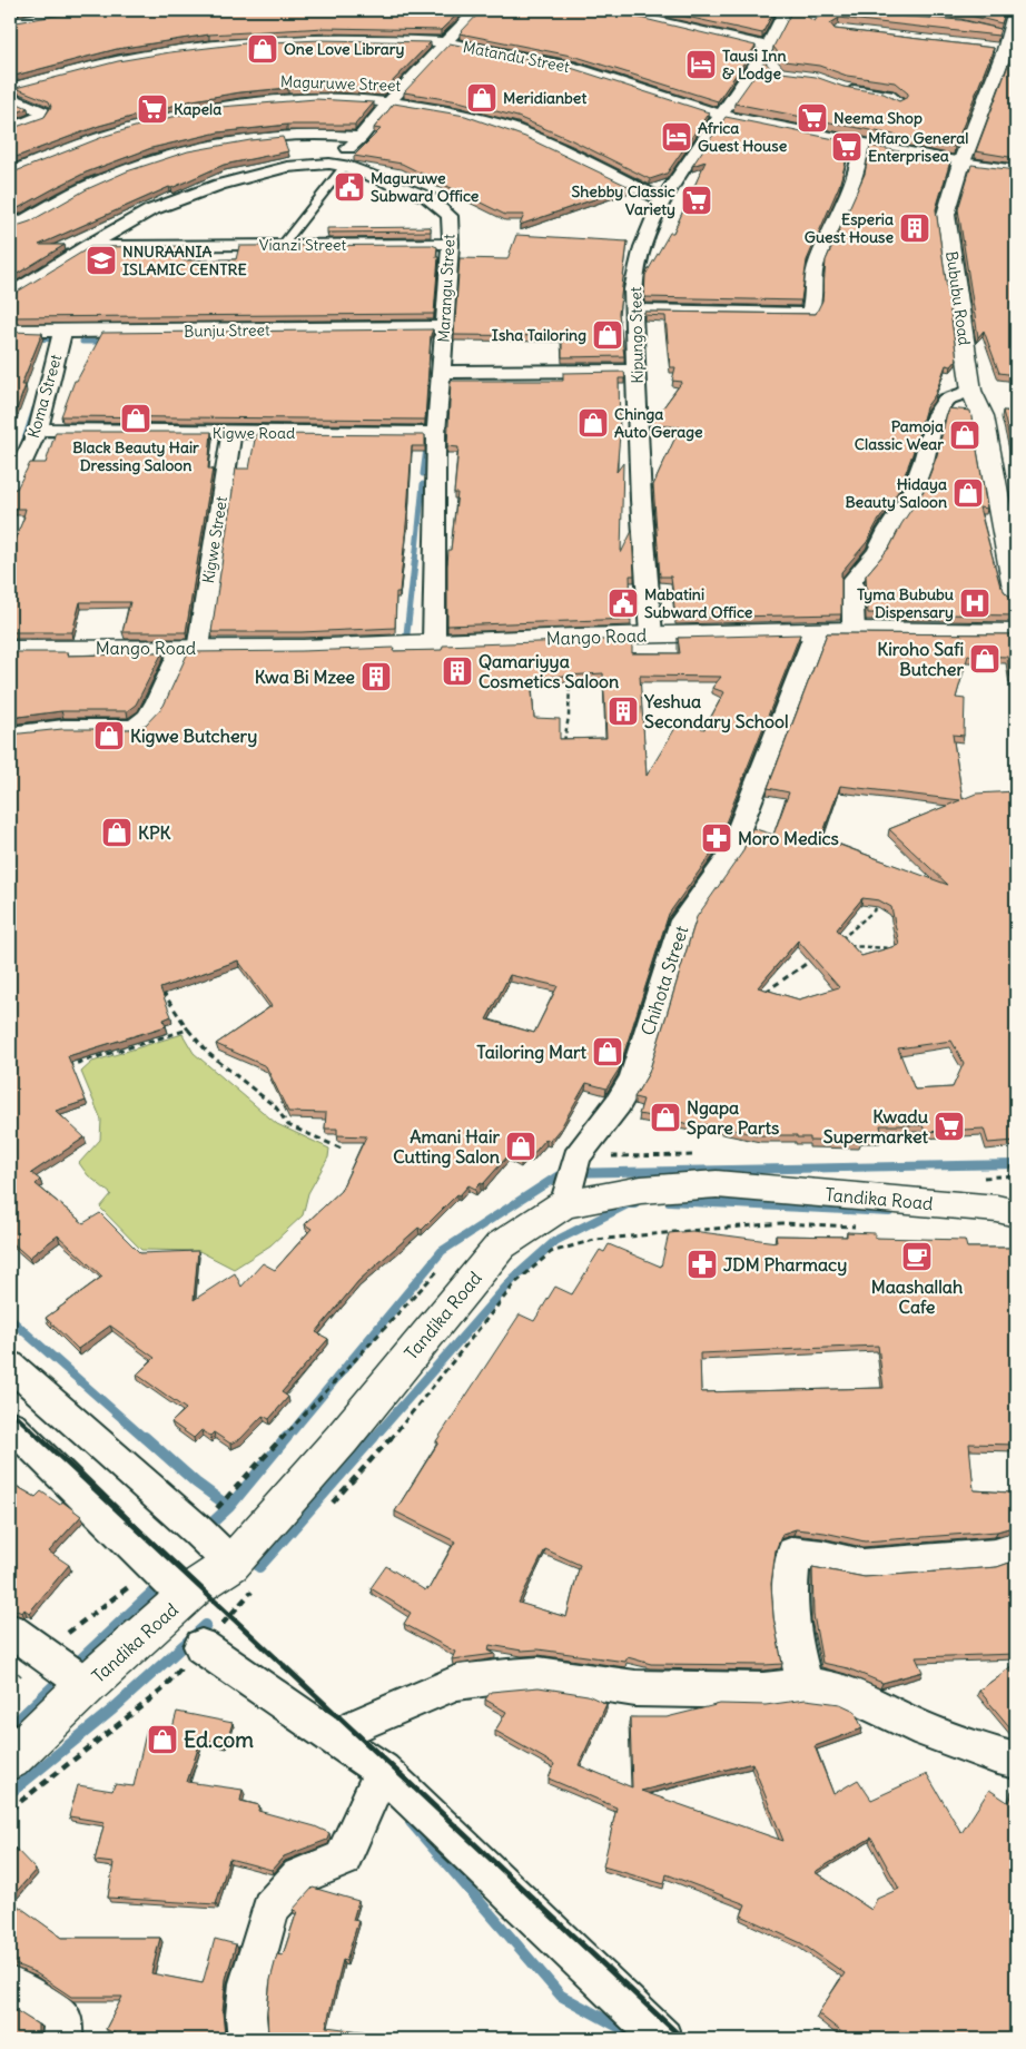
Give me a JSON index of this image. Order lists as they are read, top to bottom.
{
  "streets": {
    "street": [
      "Matandu Street",
      "Maguruwe Street",
      "Vianzi Street",
      "Marangu Street",
      "Bububu Road",
      "Bunju Street",
      "Kipungo Steet",
      "Koma Street",
      "Kigwe Road",
      "Kigwe Street",
      "Mango Road",
      "Chihota Street",
      "Tandika Road"
    ]
  },
  "crossings": [
    ["Matandu Street", "Bububu Road"],
    ["Matandu Street", "Kipungo Steet"],
    ["Maguruwe Street", "Kipungo Steet"],
    ["Vianzi Street", "Marangu Street"],
    ["Marangu Street", "Bunju Street"],
    ["Marangu Street", "Kigwe Road"],
    ["Marangu Street", "Mango Road"],
    ["Bunju Street", "Koma Street"],
    ["Kipungo Steet", "Mango Road"],
    ["Koma Street", "Kigwe Road"],
    ["Kigwe Road", "Kigwe Street"],
    ["Kigwe Street", "Mango Road"],
    ["Mango Road", "Chihota Street"],
    ["Chihota Street", "Tandika Road"]
  ],
  "places": {
    "shop": [
      "One Love Library",
      "Meridianbet",
      "Isha Tailoring",
      "Black Beauty Hair Dressing Saloon",
      "Chinga Auto Gerage",
      "Pamoja Classic Wear",
      "Hidaya Beauty Saloon",
      "Kiroho Safi Butcher",
      "Kigwe Butchery",
      "KPK",
      "Tailoring Mart",
      "Ngapa Spare Parts",
      "Amani Hair Cutting Salon",
      "Ed.com"
    ],
    "hotel": ["Tausi Inn & Lodge", "Africa Guest House"],
    "supermarket": [
      "Kapela",
      "Neema Shop",
      "Mfaro General Enterprisea",
      "Shebby Classic Variety",
      "Kwadu Supermarket"
    ],
    "public building": ["Maguruwe Subward Office", "Mabatini Subward Office"],
    "building": [
      "Esperia Guest House",
      "Qamariyya Cosmetics Saloon",
      "Kwa Bi Mzee",
      "Yeshua Secondary School"
    ],
    "school or university": ["NNURAANIA ISLAMIC CENTRE"],
    "hospital": ["Tyma Bububu Dispensary"],
    "pharmacy": ["Moro Medics", "JDM Pharmacy"],
    "cafe": ["Maashallah Cafe"]
  }
}
